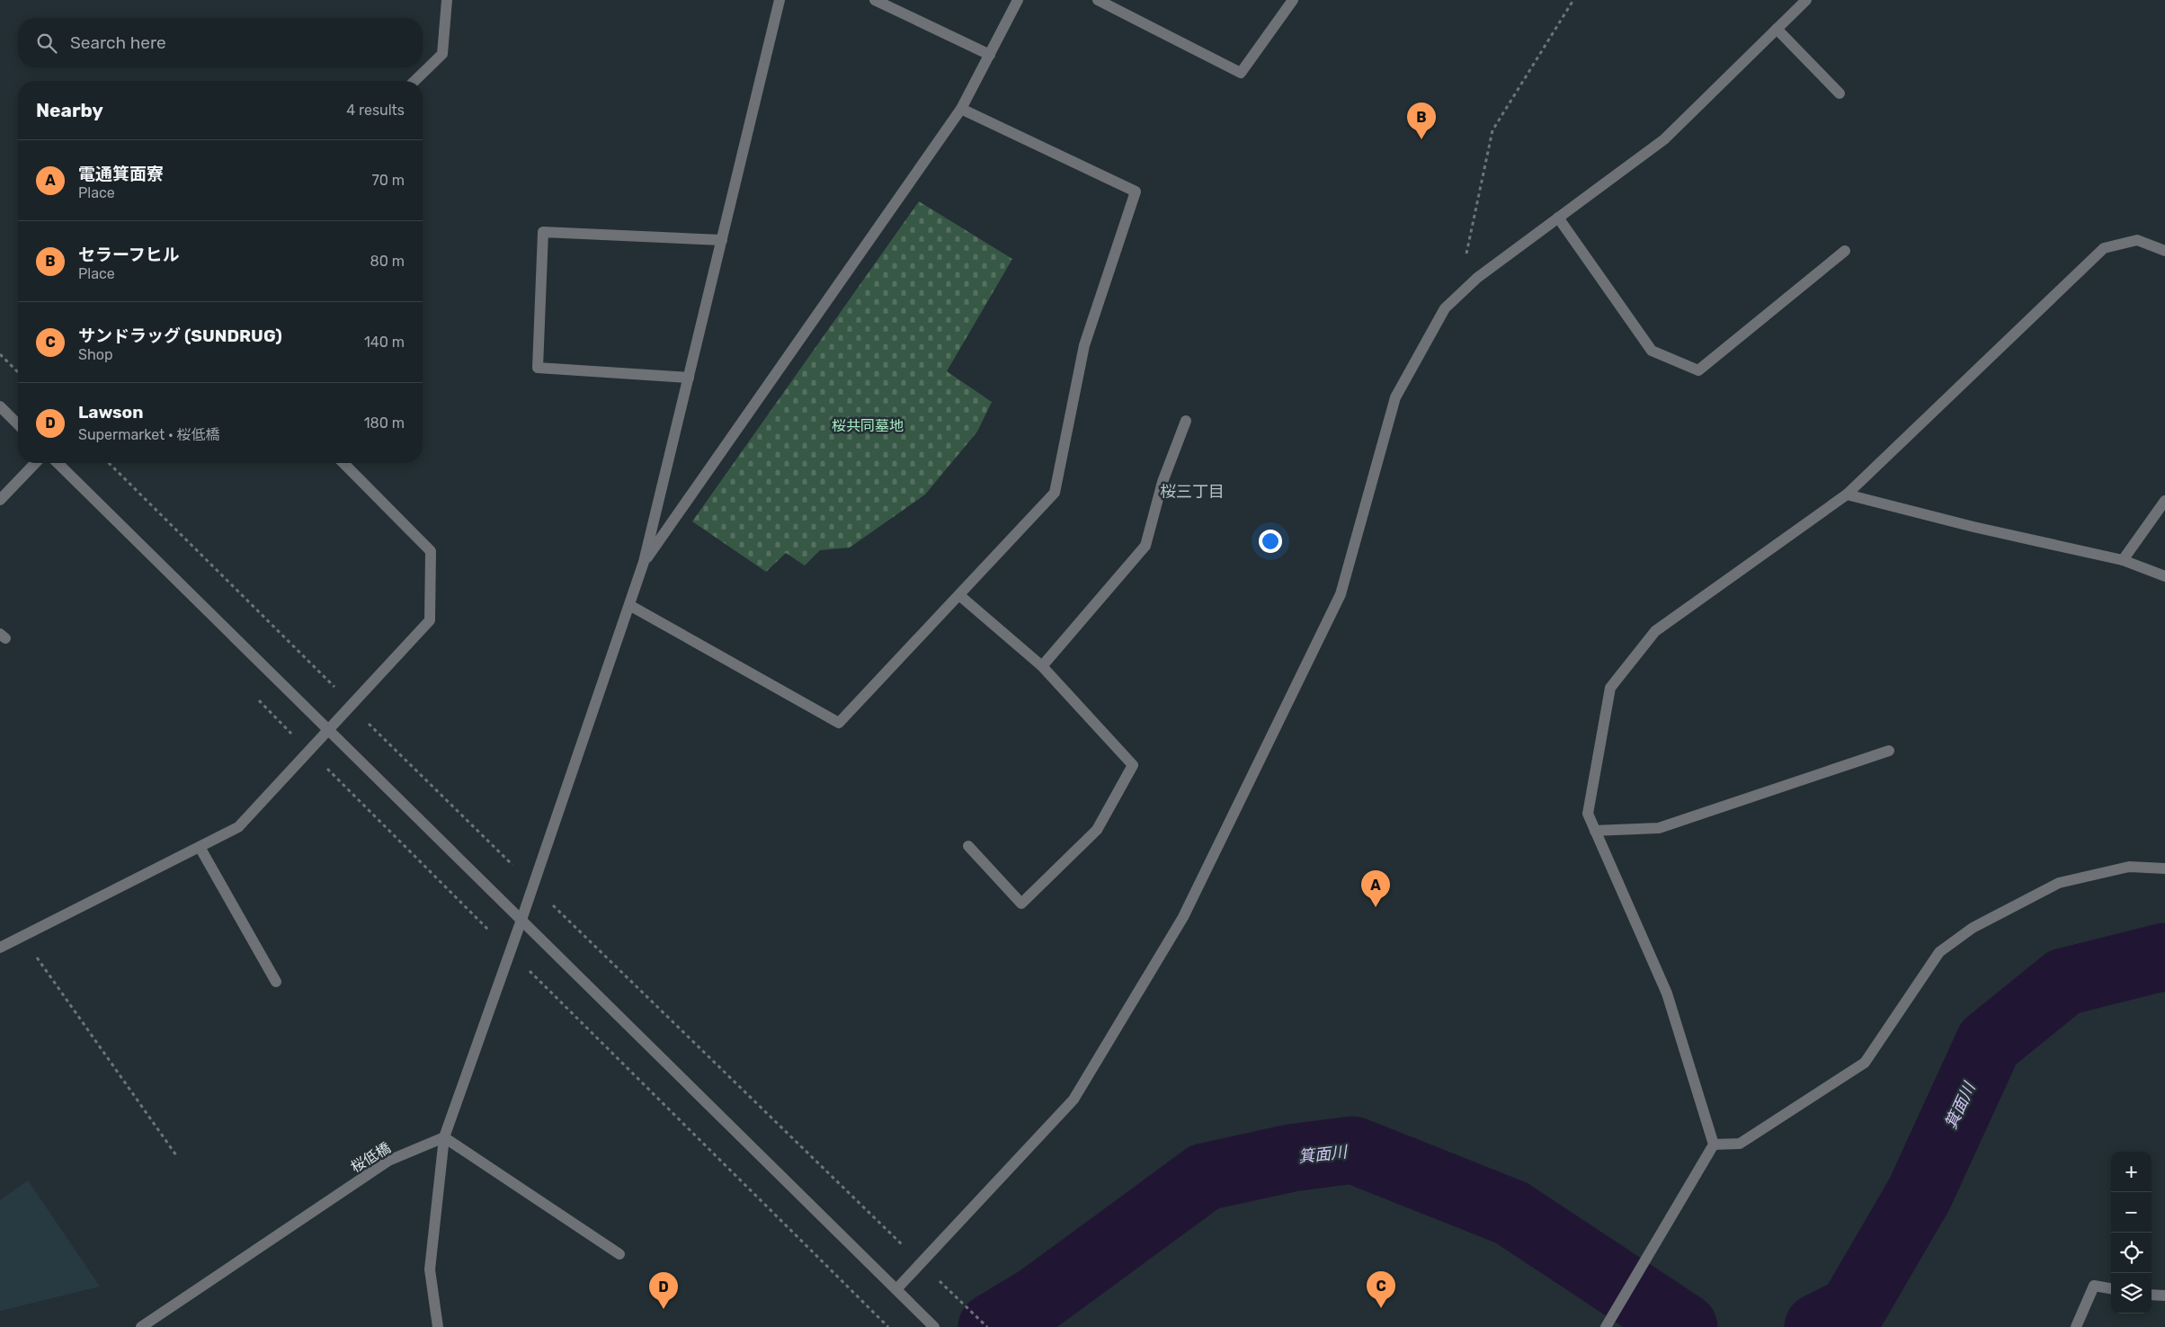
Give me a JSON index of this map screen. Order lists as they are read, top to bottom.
{
  "streets": {
    "street": ["桜低橋"]
  },
  "districts": ["桜三丁目"],
  "water": ["箕面川"],
  "parks": ["桜共同墓地"],
  "page": {
    "search": "Search here",
    "heading": ["Nearby", "4 results"],
    "pins": [
      "B",
      "A",
      "C",
      "D"
    ],
    "list": [
      {
        "mark": "A",
        "name": "電通箕面寮",
        "note": "Place",
        "value": "70 m"
      },
      {
        "mark": "B",
        "name": "セラーフヒル",
        "note": "Place",
        "value": "80 m"
      },
      {
        "mark": "C",
        "name": "サンドラッグ (SUNDRUG)",
        "note": "Shop",
        "value": "140 m"
      },
      {
        "mark": "D",
        "name": "Lawson",
        "note": "Supermarket · 桜低橋",
        "value": "180 m"
      }
    ],
    "map_buttons": ["+", "−"]
  }
}
